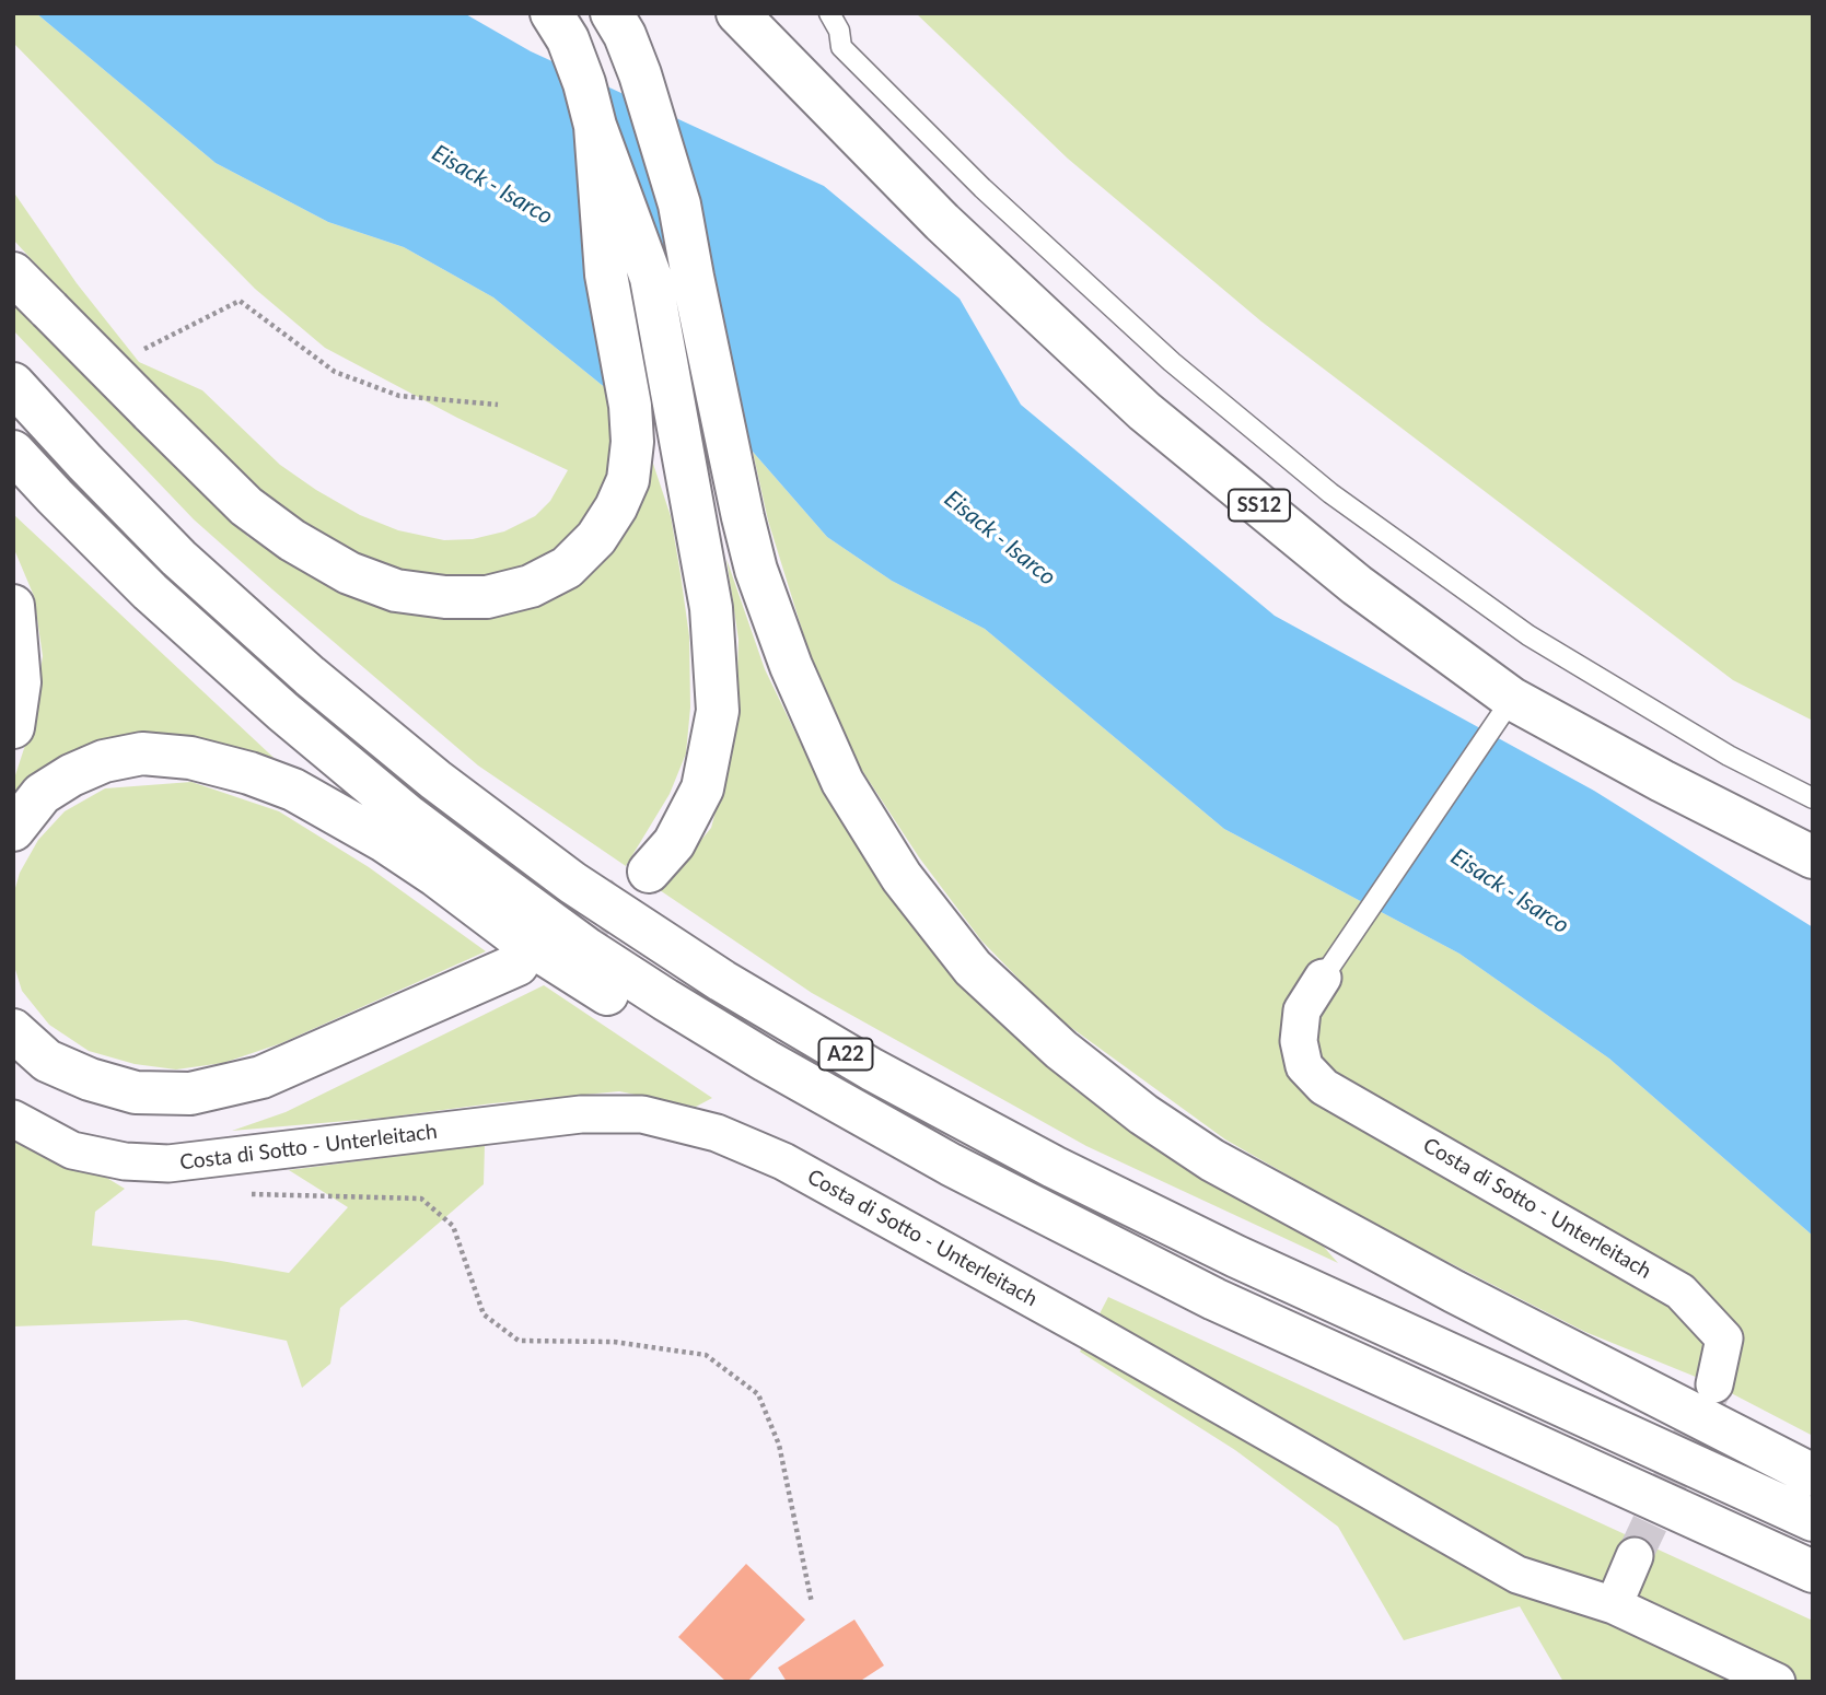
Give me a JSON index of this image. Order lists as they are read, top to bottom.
{
  "streets": {
    "main road": ["SS12", "A22"],
    "street": ["Costa di Sotto - Unterleitach"]
  },
  "water": ["Eisack - Isarco"]
}
